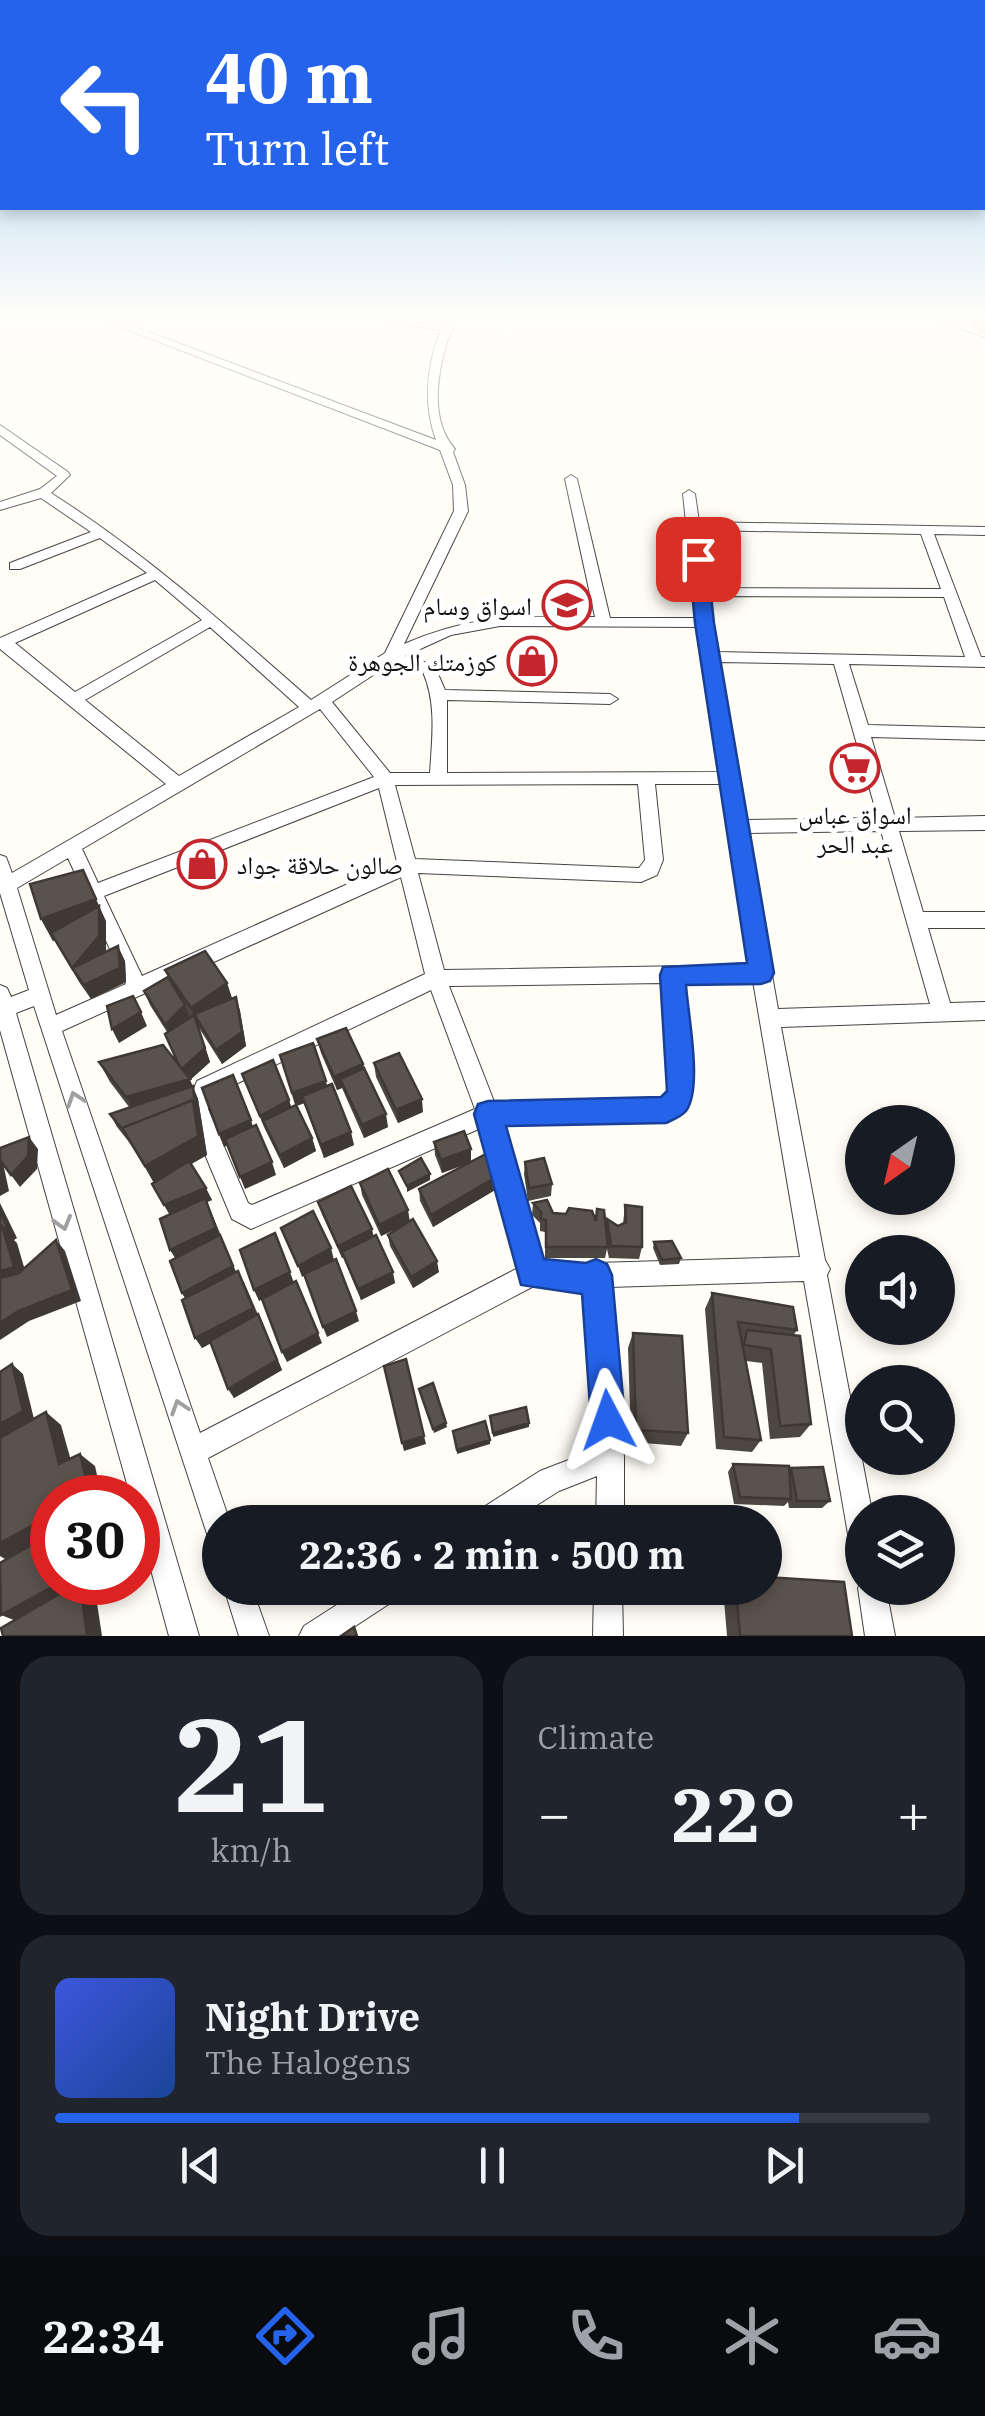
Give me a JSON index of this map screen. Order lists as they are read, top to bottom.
{
  "places": {
    "school or university": ["اسواق وسام"],
    "shop": ["كوزمتك الجوهرة", "صالون حلاقة جواد"],
    "supermarket": ["اسواق عباس عبد الحر"]
  },
  "north": "bottom left",
  "page": {
    "turn": ["40 m", "Turn left"],
    "limit": "30",
    "trip": "22:36 · 2 min · 500 m",
    "tile": [
      ["21", "km/h"],
      "Climate"
    ],
    "heat": ["−", "22°", "+"],
    "song": ["Night Drive", "The Halogens"],
    "tabs": "22:34"
  }
}
